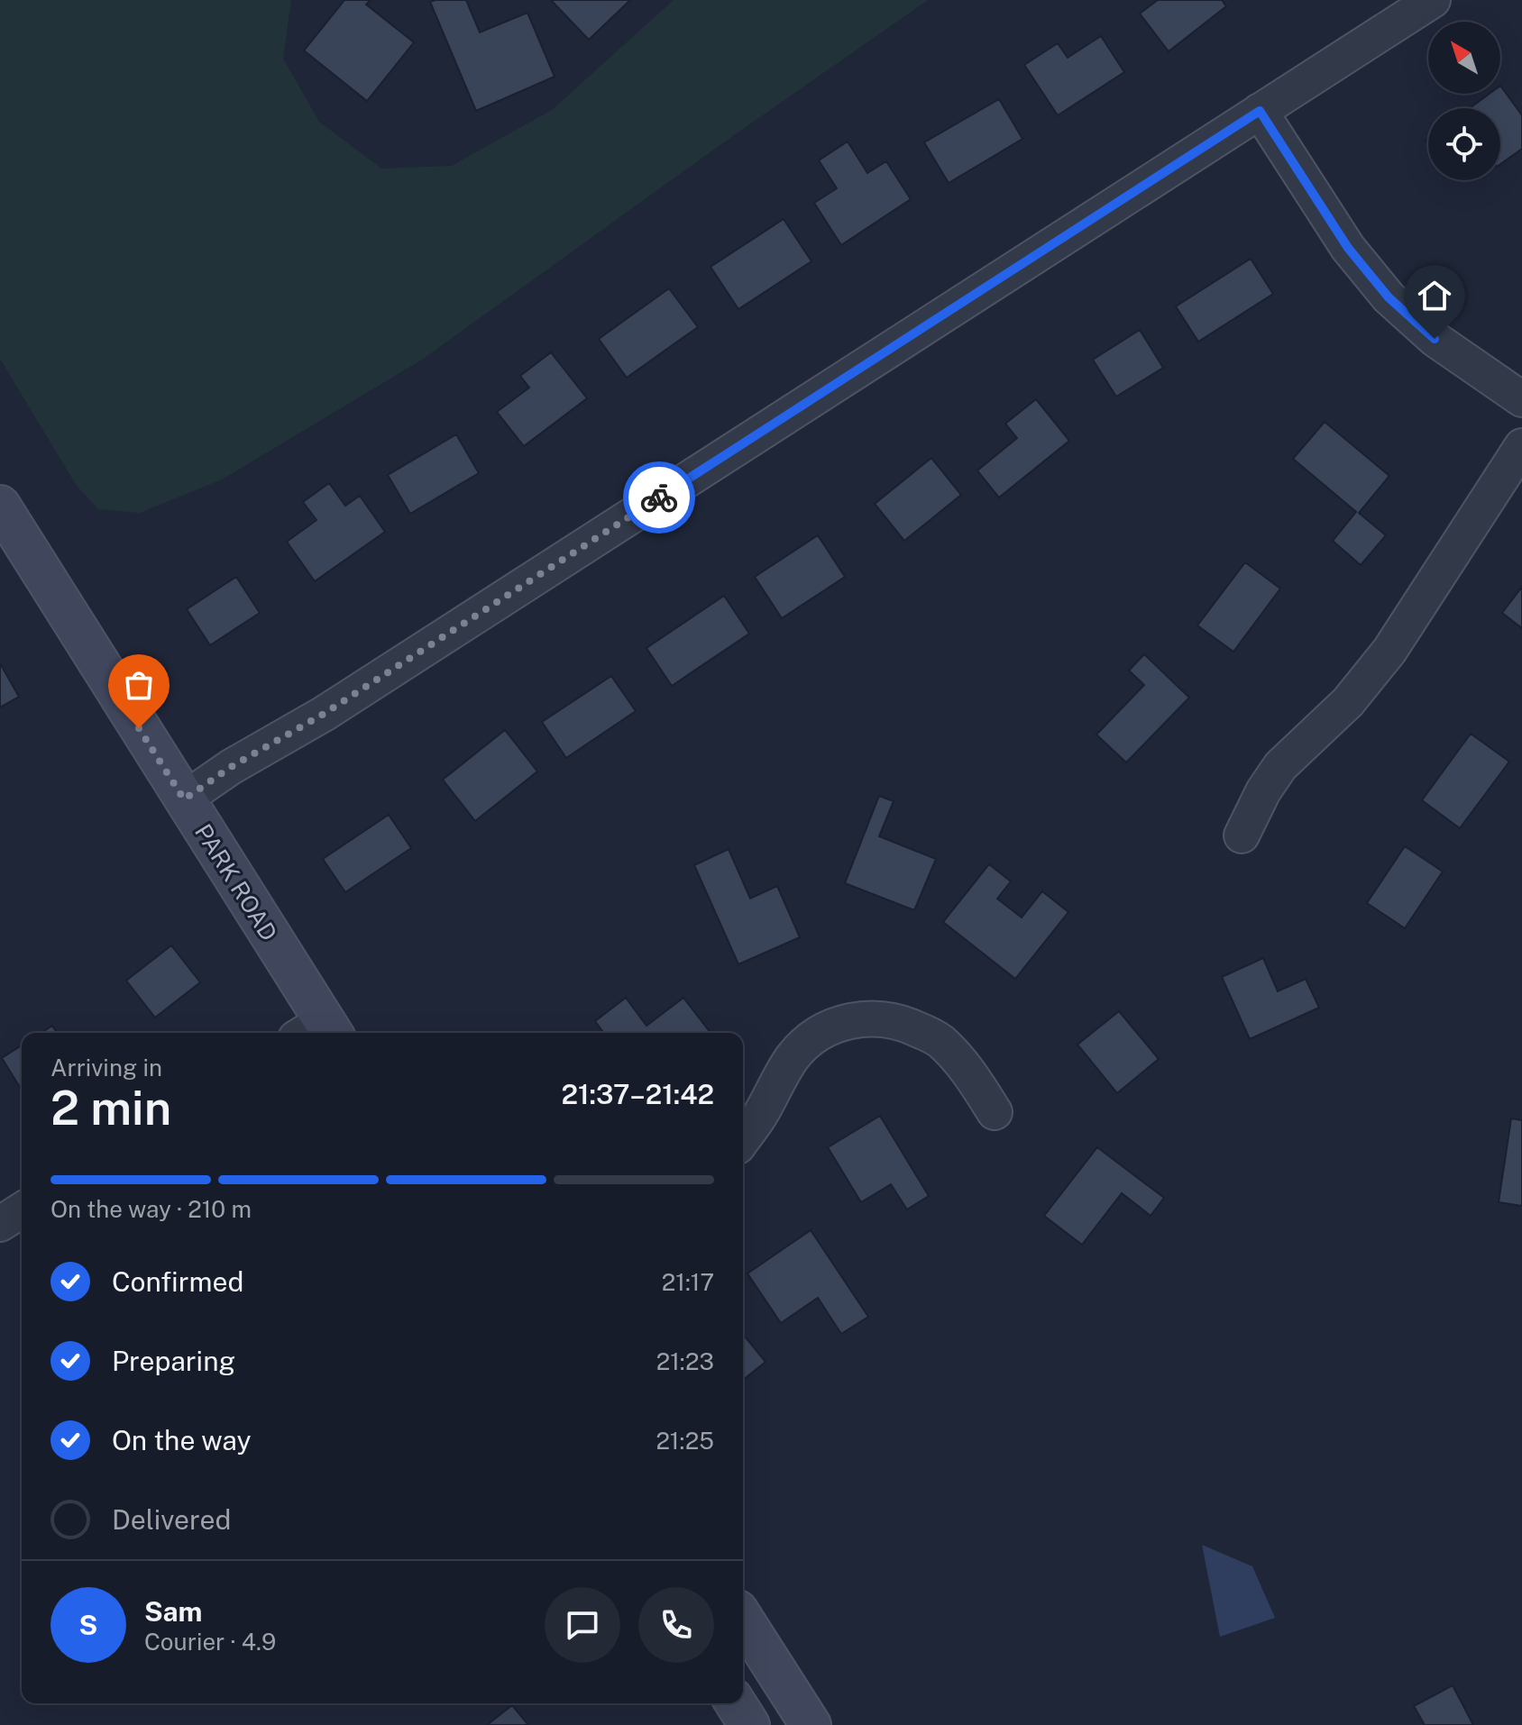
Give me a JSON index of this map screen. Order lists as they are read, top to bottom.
{
  "streets": {
    "main road": ["PARK ROAD"]
  },
  "north": "top left",
  "page": {
    "heading": ["2 min", "Arriving in", "21:37–21:42"],
    "panel": ["Sam", "Courier · 4.9"],
    "bar": "On the way · 210 m",
    "list": [
      ["Confirmed", "21:17"],
      ["Preparing", "21:23"],
      ["On the way", "21:25"],
      "Delivered"
    ],
    "round": "S"
  }
}
